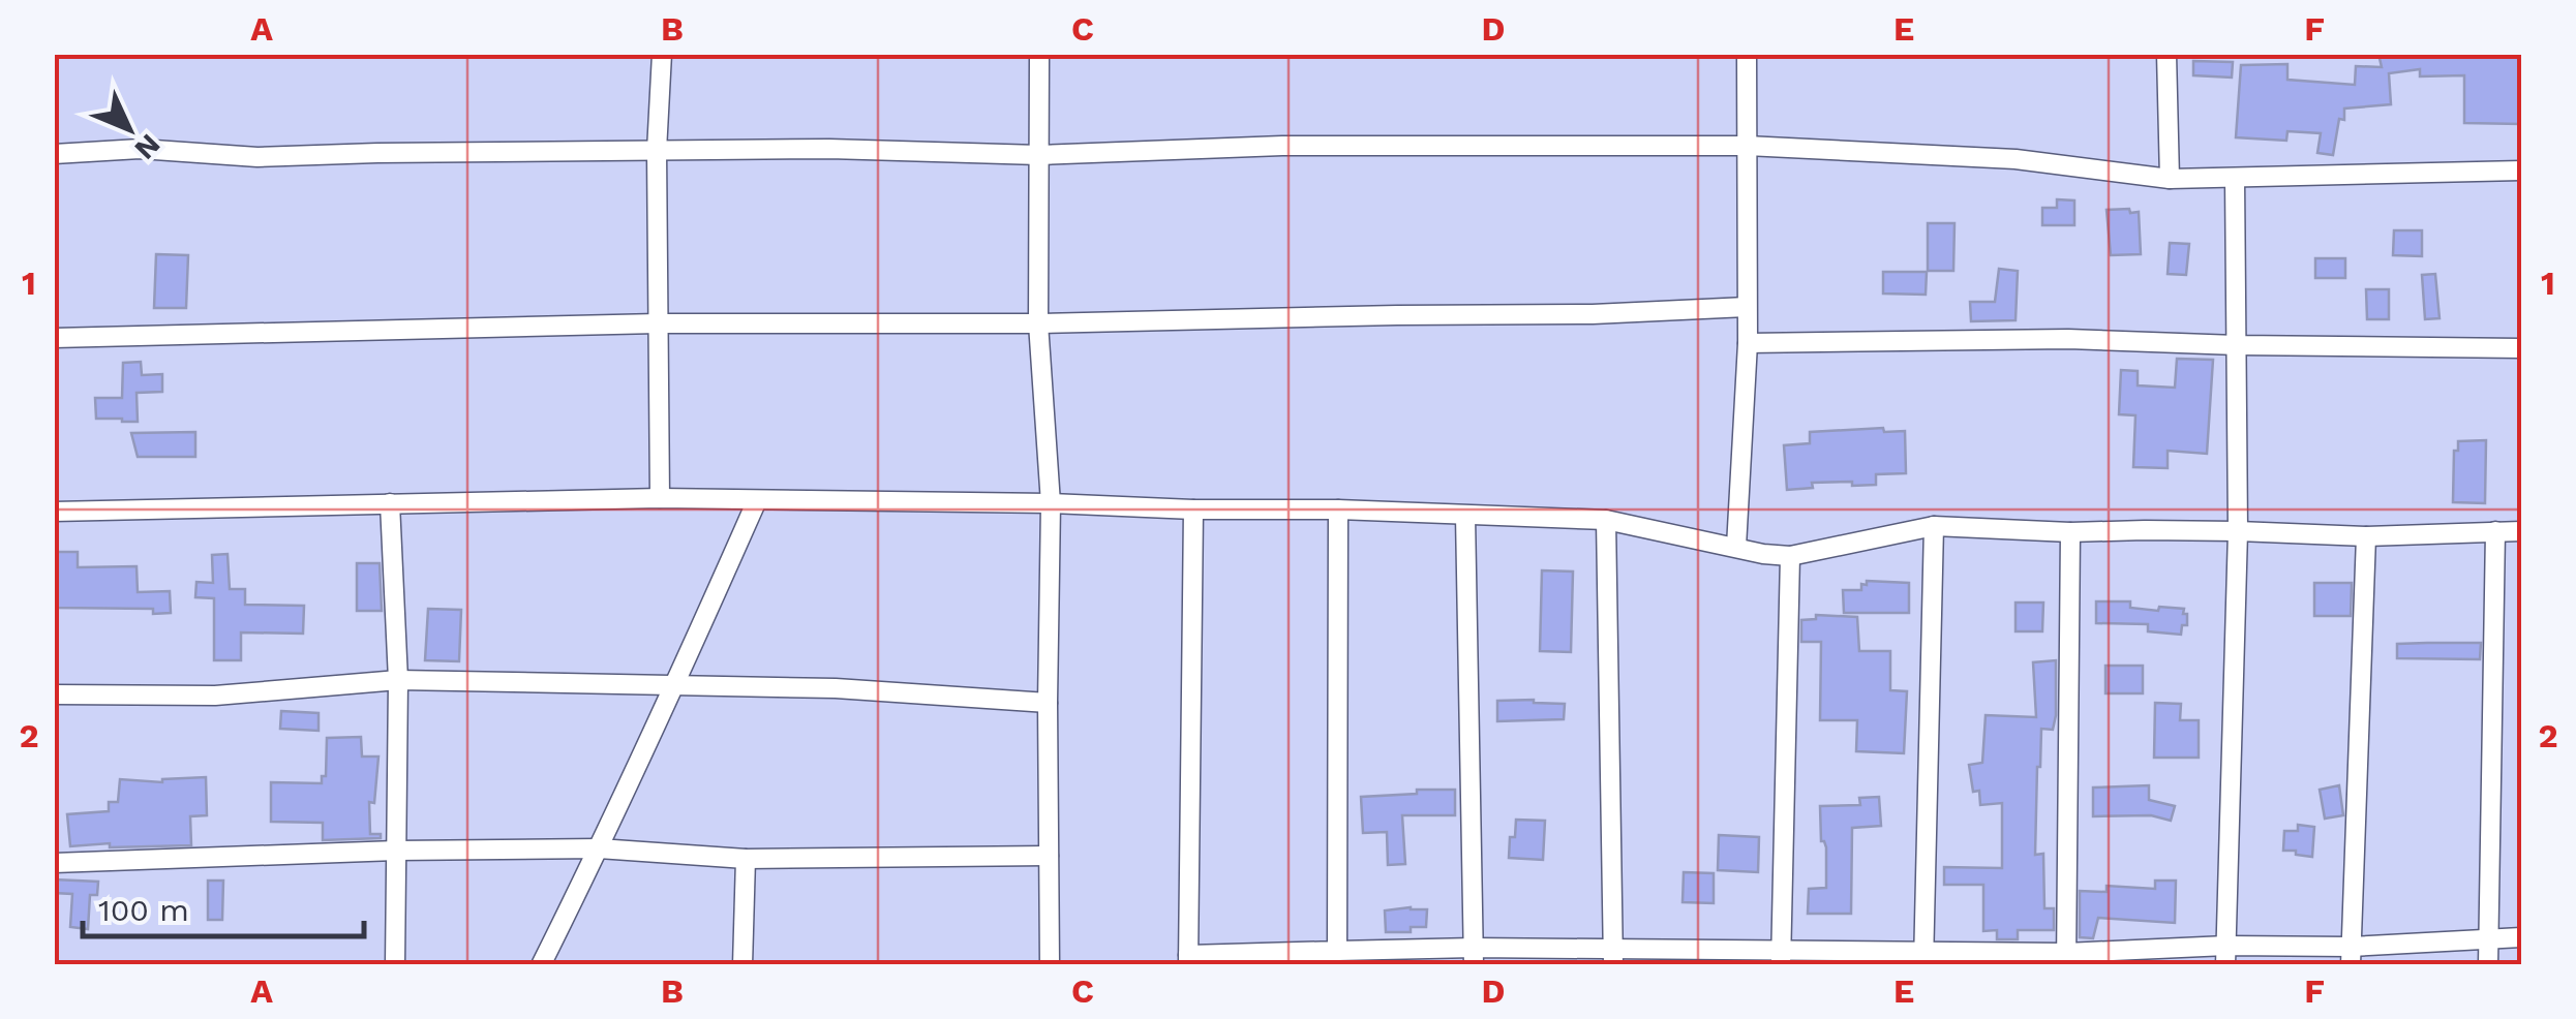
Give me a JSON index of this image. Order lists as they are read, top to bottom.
{
  "scale_bar": "100 m",
  "north": "bottom right",
  "grid": {
    "columns": [
      "A",
      "B",
      "C",
      "D",
      "E",
      "F"
    ],
    "rows": ["1", "2"]
  }
}
